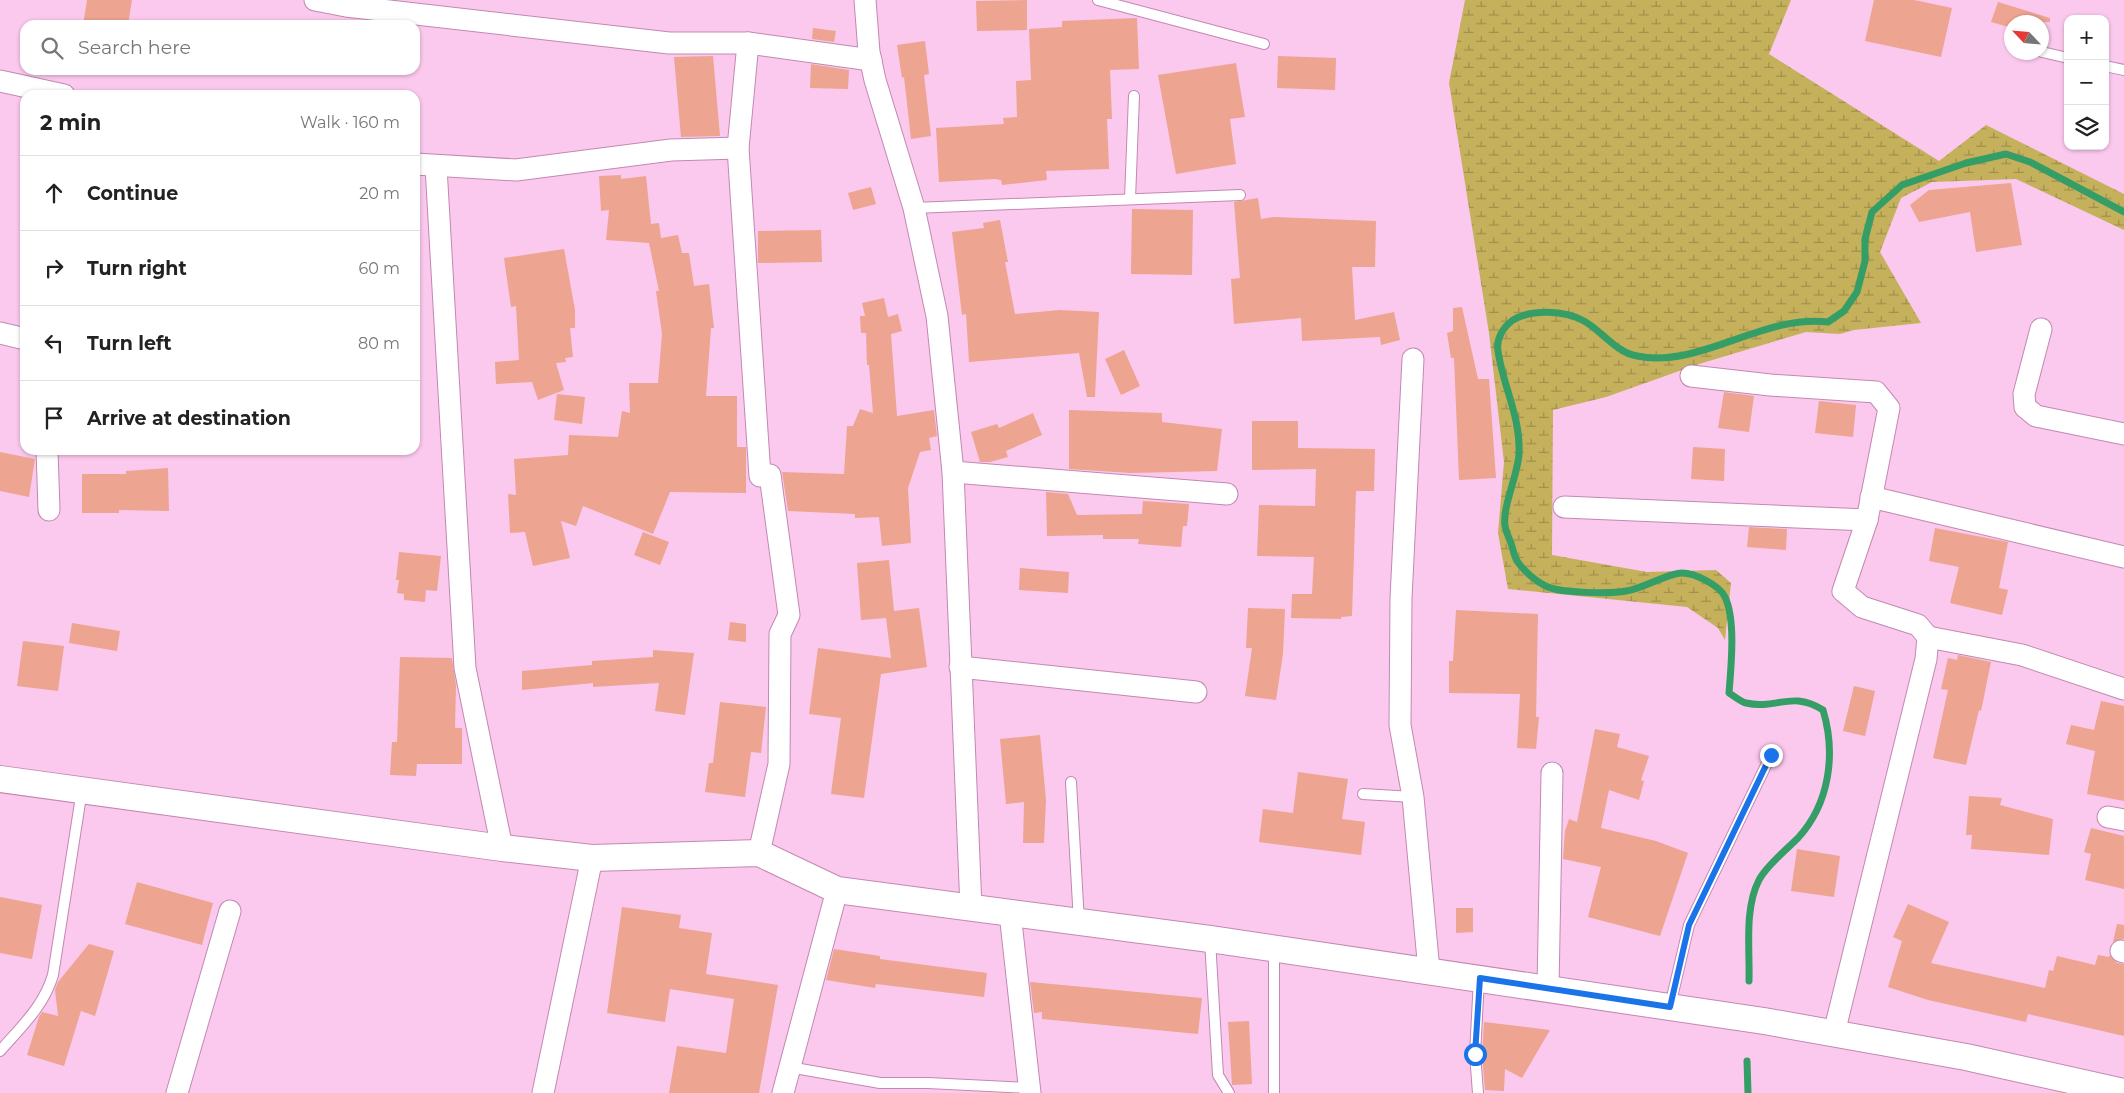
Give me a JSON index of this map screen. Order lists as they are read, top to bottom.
{
  "north": "top left",
  "page": {
    "map_buttons": ["+", "−"],
    "search": "Search here",
    "heading": ["2 min", "Walk · 160 m"],
    "list": [
      ["Continue", "20 m"],
      ["Turn right", "60 m"],
      ["Turn left", "80 m"],
      "Arrive at destination"
    ]
  }
}
